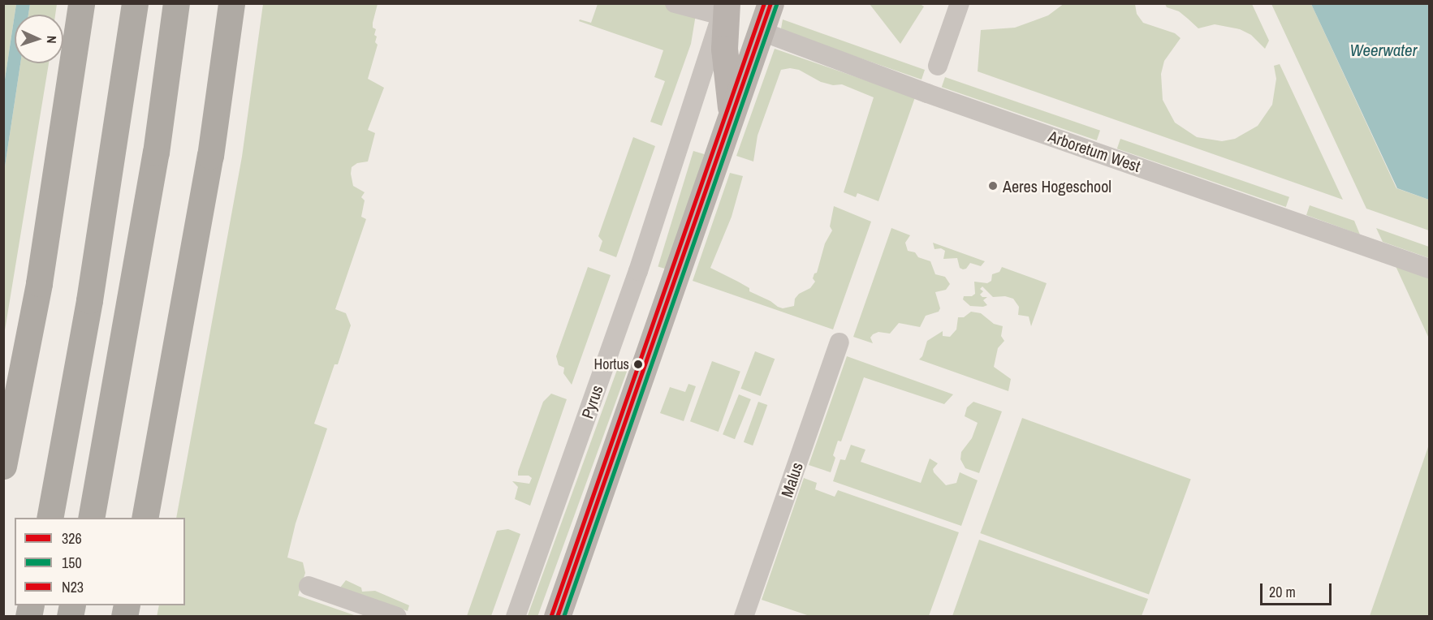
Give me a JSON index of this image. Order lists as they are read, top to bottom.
{
  "streets": {
    "street": ["Arboretum West", "Pyrus", "Malus"]
  },
  "crossings": [
    ["Arboretum West", "Pyrus"]
  ],
  "water": ["Weerwater"],
  "places": ["Aeres Hogeschool", "Hortus"],
  "lines": ["transit line 326", "transit line N23", "transit line 150"],
  "legend": ["326", "150", "N23"],
  "scale_bar": "20 m",
  "north": "right"
}
